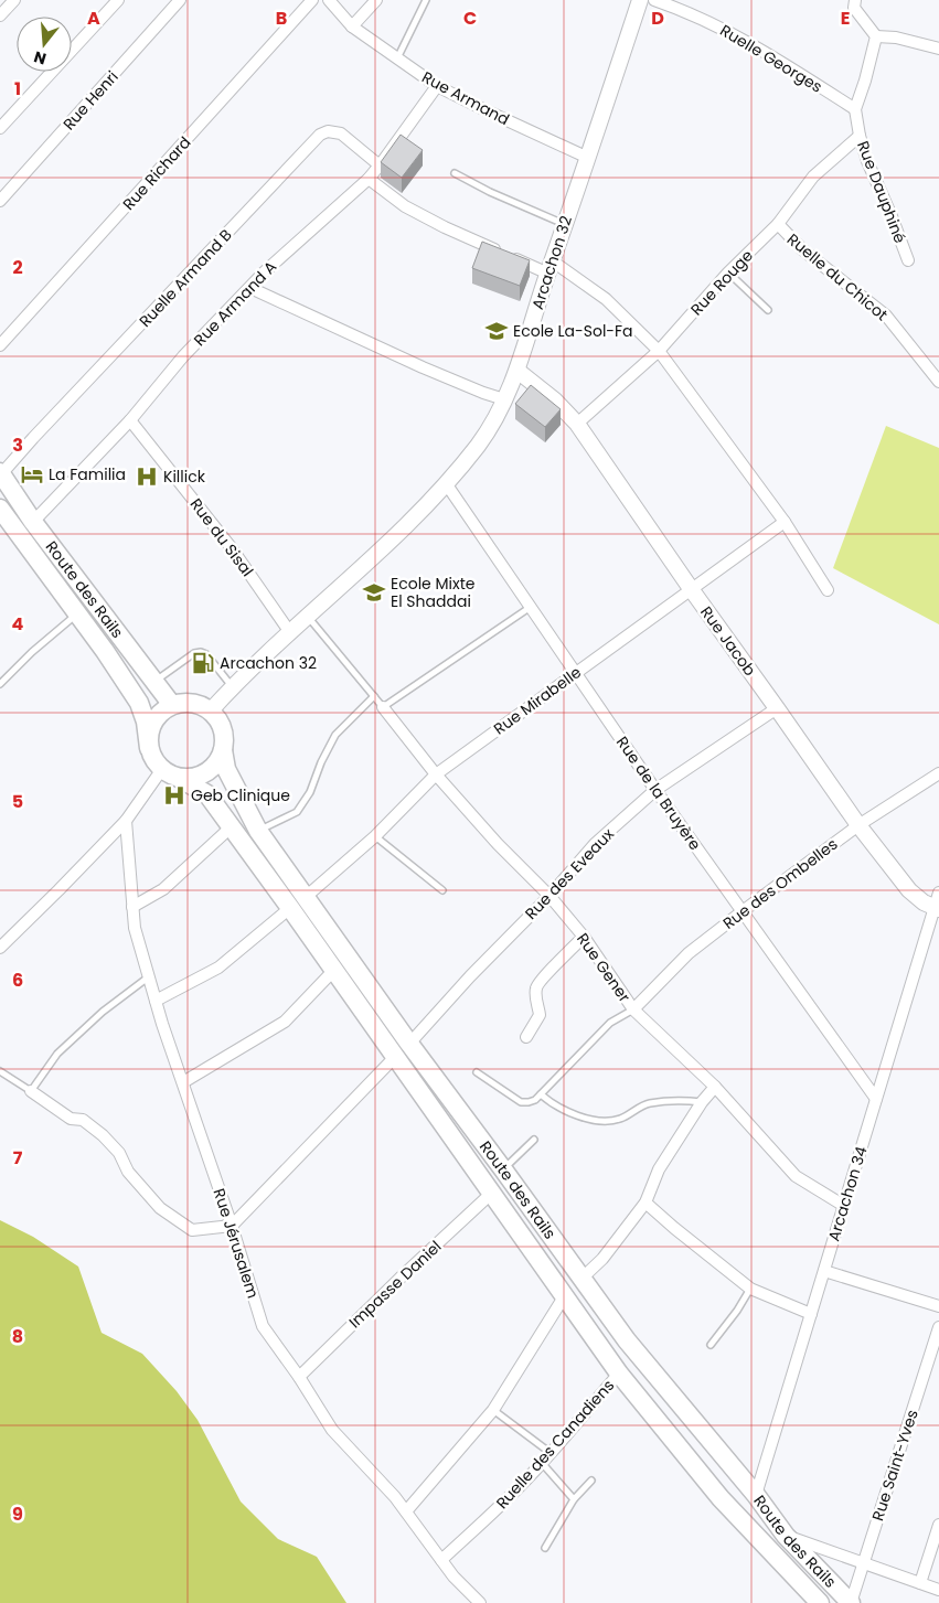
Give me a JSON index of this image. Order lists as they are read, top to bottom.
{
  "streets": {
    "main road": ["Route des Rails"],
    "street": [
      "Ruelle Georges",
      "Rue Armand",
      "Rue Henri",
      "Rue Richard",
      "Rue Dauphiné",
      "Arcachon 32",
      "Ruelle du Chicot",
      "Ruelle Armand B",
      "Rue Rouge",
      "Rue Armand A",
      "Rue du Sisal",
      "Rue Jacob",
      "Rue Mirabelle",
      "Rue de la Bruyère",
      "Rue des Eveaux",
      "Rue des Ombelles",
      "Rue Gener",
      "Arcachon 34",
      "Rue Jérusalem",
      "Impasse Daniel",
      "Ruelle des Canadiens",
      "Rue Saint-Yves"
    ]
  },
  "crossings": [
    ["Ruelle Georges", "Rue Dauphiné"],
    ["Rue Armand", "Arcachon 32"],
    ["Rue Armand", "Rue Armand A"],
    ["Rue Dauphiné", "Rue Rouge"],
    ["Arcachon 32", "Rue du Sisal"],
    ["Arcachon 32", "Route des Rails"],
    ["Arcachon 32", "Rue Jacob"],
    ["Arcachon 32", "Rue de la Bruyère"],
    ["Arcachon 32", "Rue Gener"],
    ["Ruelle du Chicot", "Rue Rouge"],
    ["Ruelle Armand B", "Rue Armand A"],
    ["Ruelle Armand B", "Route des Rails"],
    ["Rue Rouge", "Rue Jacob"],
    ["Rue Armand A", "Rue du Sisal"],
    ["Rue Armand A", "Route des Rails"],
    ["Route des Rails", "Rue Mirabelle"],
    ["Route des Rails", "Rue des Eveaux"],
    ["Route des Rails", "Arcachon 34"],
    ["Route des Rails", "Impasse Daniel"],
    ["Route des Rails", "Ruelle des Canadiens"],
    ["Route des Rails", "Rue Saint-Yves"],
    ["Rue Jacob", "Rue Mirabelle"],
    ["Rue Jacob", "Rue des Eveaux"],
    ["Rue Jacob", "Rue des Ombelles"],
    ["Rue Jacob", "Arcachon 34"],
    ["Rue Mirabelle", "Rue de la Bruyère"],
    ["Rue Mirabelle", "Rue Gener"],
    ["Rue de la Bruyère", "Rue des Eveaux"],
    ["Rue de la Bruyère", "Rue des Ombelles"],
    ["Rue de la Bruyère", "Arcachon 34"],
    ["Rue des Eveaux", "Rue Gener"],
    ["Rue des Ombelles", "Rue Gener"],
    ["Rue Gener", "Arcachon 34"],
    ["Rue Jérusalem", "Impasse Daniel"],
    ["Rue Jérusalem", "Ruelle des Canadiens"]
  ],
  "places": {
    "school or university": ["Ecole La-Sol-Fa", "Ecole Mixte El Shaddai"],
    "hotel": ["La Familia"],
    "hospital": ["Killick", "Geb Clinique"],
    "fuel station": ["Arcachon 32"]
  },
  "north": "bottom",
  "grid": {
    "columns": [
      "A",
      "B",
      "C",
      "D",
      "E"
    ],
    "rows": [
      "1",
      "2",
      "3",
      "4",
      "5",
      "6",
      "7",
      "8",
      "9"
    ]
  }
}
